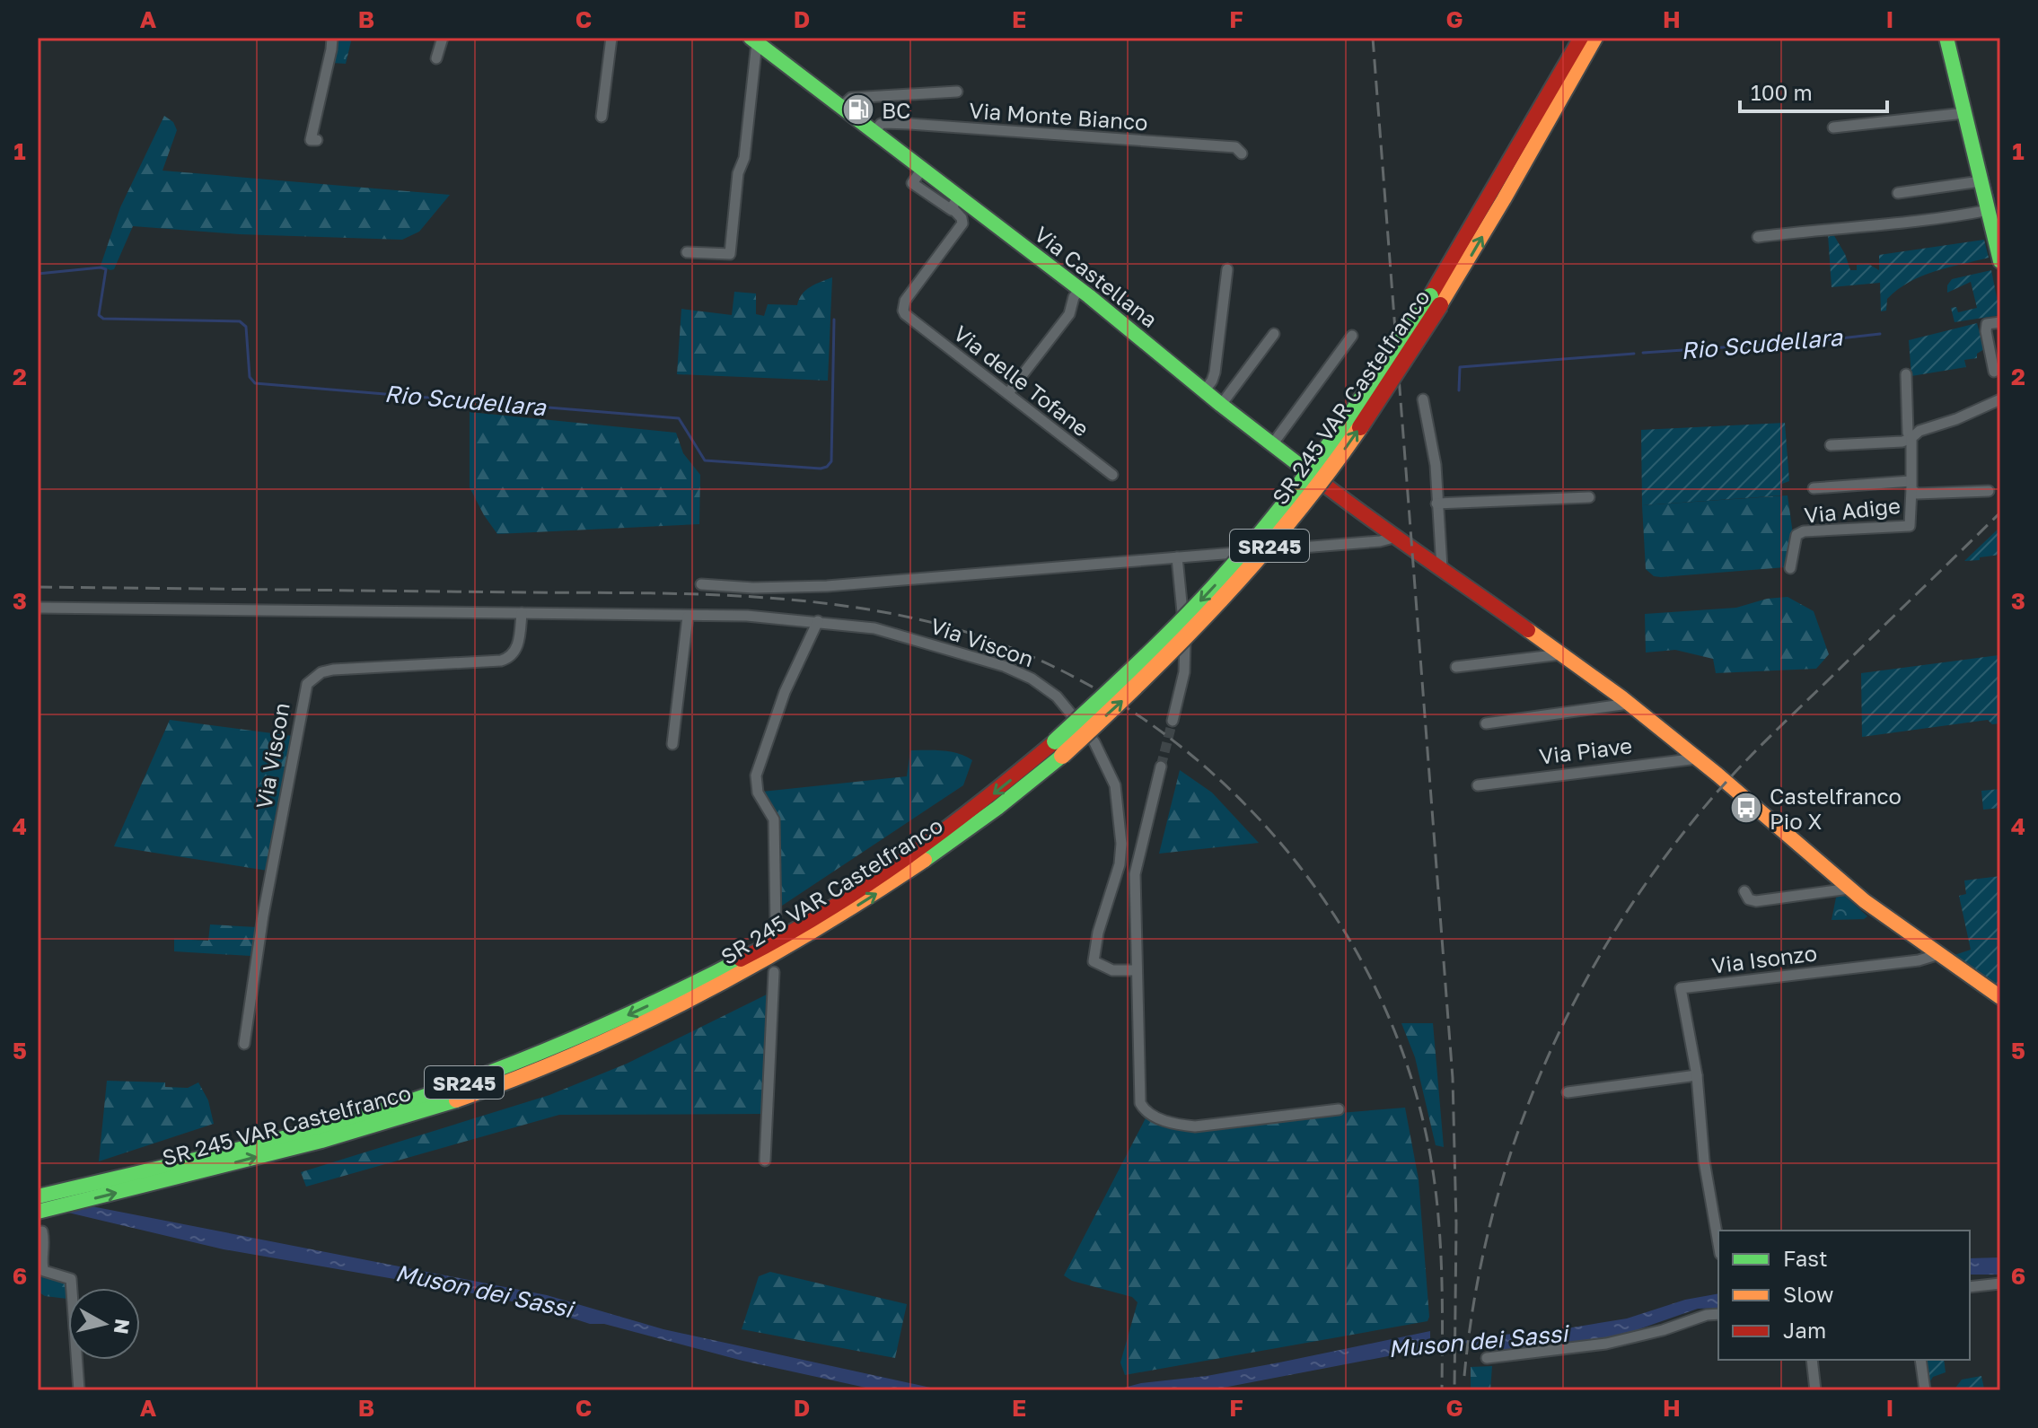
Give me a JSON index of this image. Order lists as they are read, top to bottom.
{
  "streets": {
    "main road": [
      "Via Castellana",
      "SR 245 VAR Castelfranco",
      "SR245",
      "Via Piave"
    ],
    "street": [
      "Via Monte Bianco",
      "Via delle Tofane",
      "Via Adige",
      "Via Viscon",
      "Via Isonzo"
    ]
  },
  "crossings": [
    ["Via Monte Bianco", "Via Castellana"],
    ["Via Castellana", "Via delle Tofane"],
    ["Via Castellana", "Via Piave"],
    ["Via Piave", "Via Isonzo"]
  ],
  "water": ["Rio Scudellara", "Muson dei Sassi"],
  "places": {
    "fuel station": ["BC"],
    "bus stop": ["Castelfranco Pio X"]
  },
  "legend": ["Fast", "Slow", "Jam"],
  "scale_bar": "100 m",
  "north": "right",
  "grid": {
    "columns": [
      "A",
      "B",
      "C",
      "D",
      "E",
      "F",
      "G",
      "H",
      "I"
    ],
    "rows": [
      "1",
      "2",
      "3",
      "4",
      "5",
      "6"
    ]
  }
}
